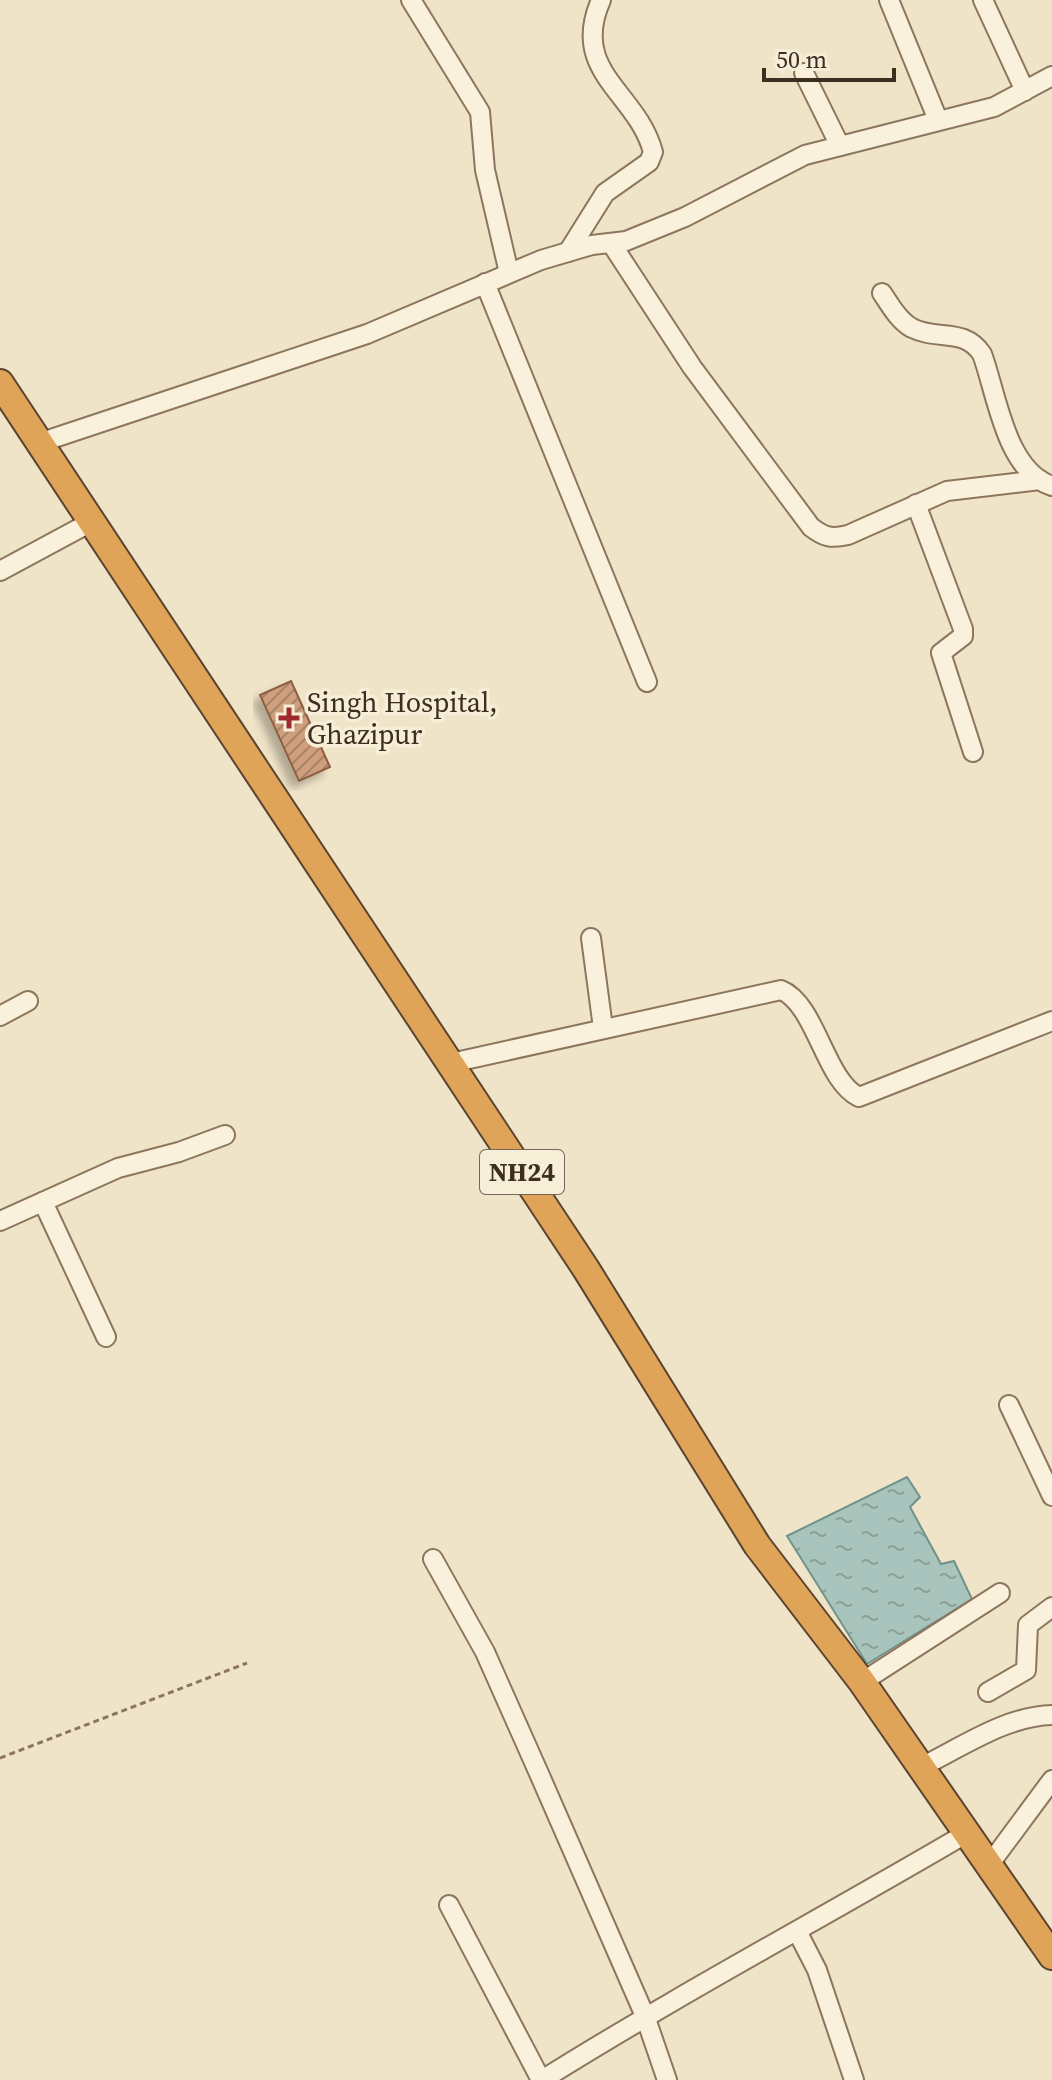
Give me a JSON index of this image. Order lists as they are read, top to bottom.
{
  "streets": {
    "highway": ["NH24"]
  },
  "places": {
    "health": ["Singh Hospital, Ghazipur"]
  },
  "scale_bar": "50 m"
}
